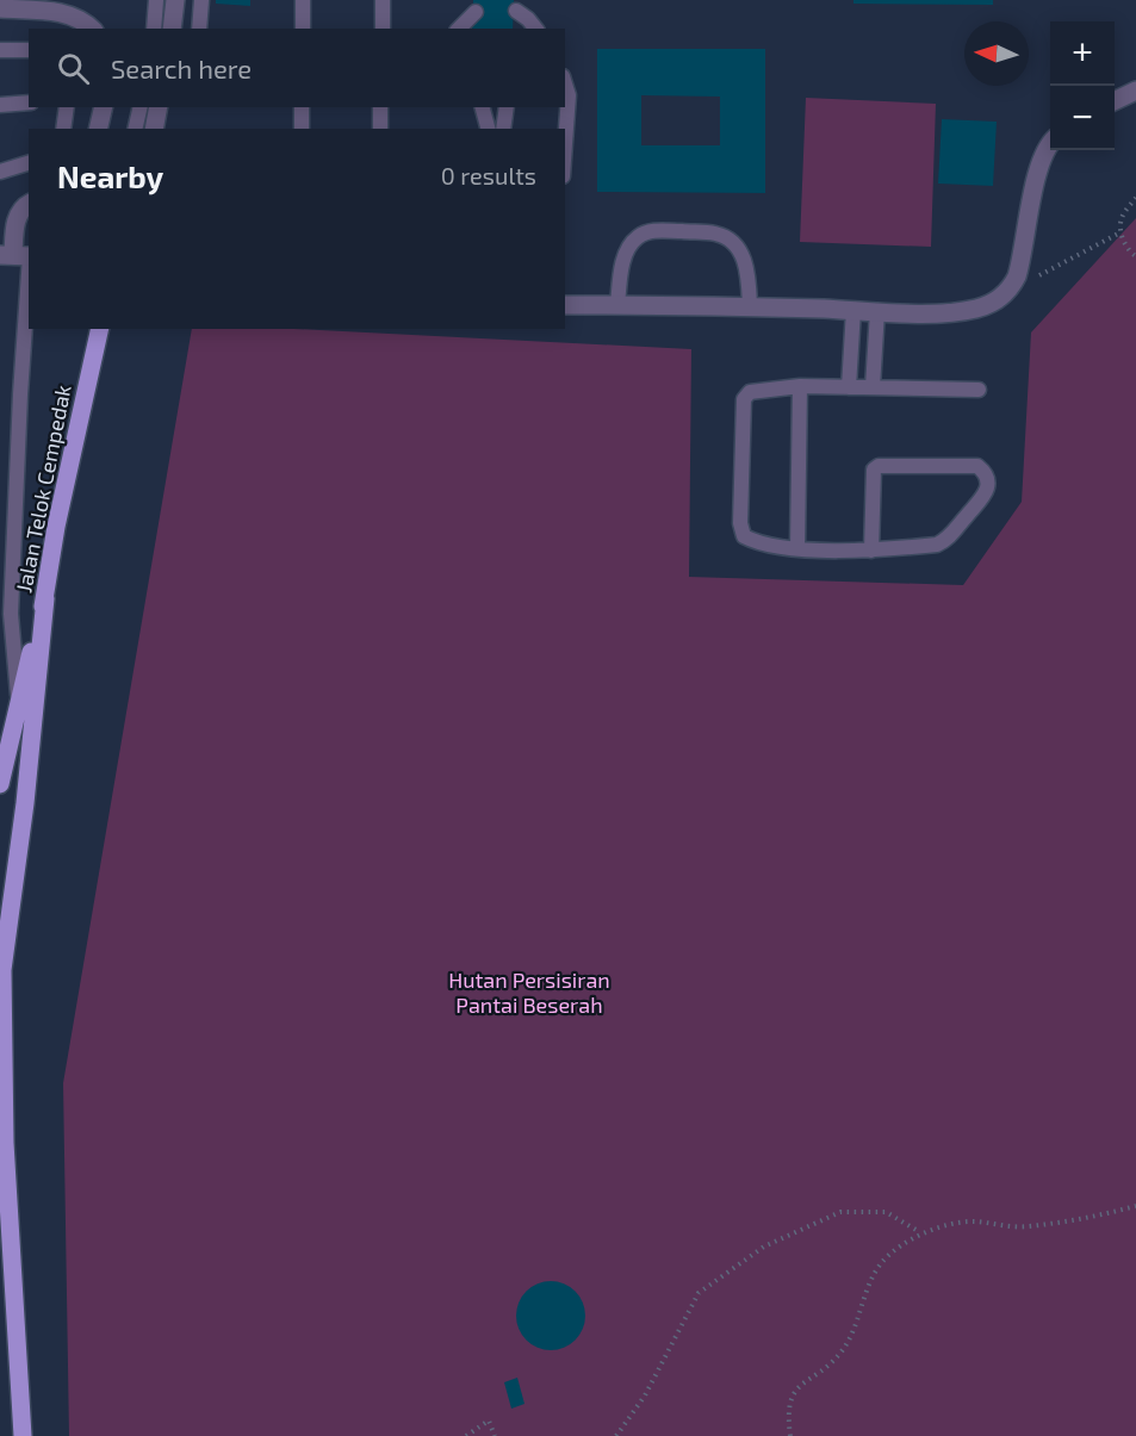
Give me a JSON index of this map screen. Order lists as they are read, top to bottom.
{
  "streets": {
    "main road": ["Jalan Telok Cempedak"]
  },
  "parks": ["Hutan Persisiran Pantai Beserah"],
  "north": "left",
  "page": {
    "map_buttons": ["+", "−"],
    "search": "Search here",
    "heading": ["Nearby", "0 results"]
  }
}
